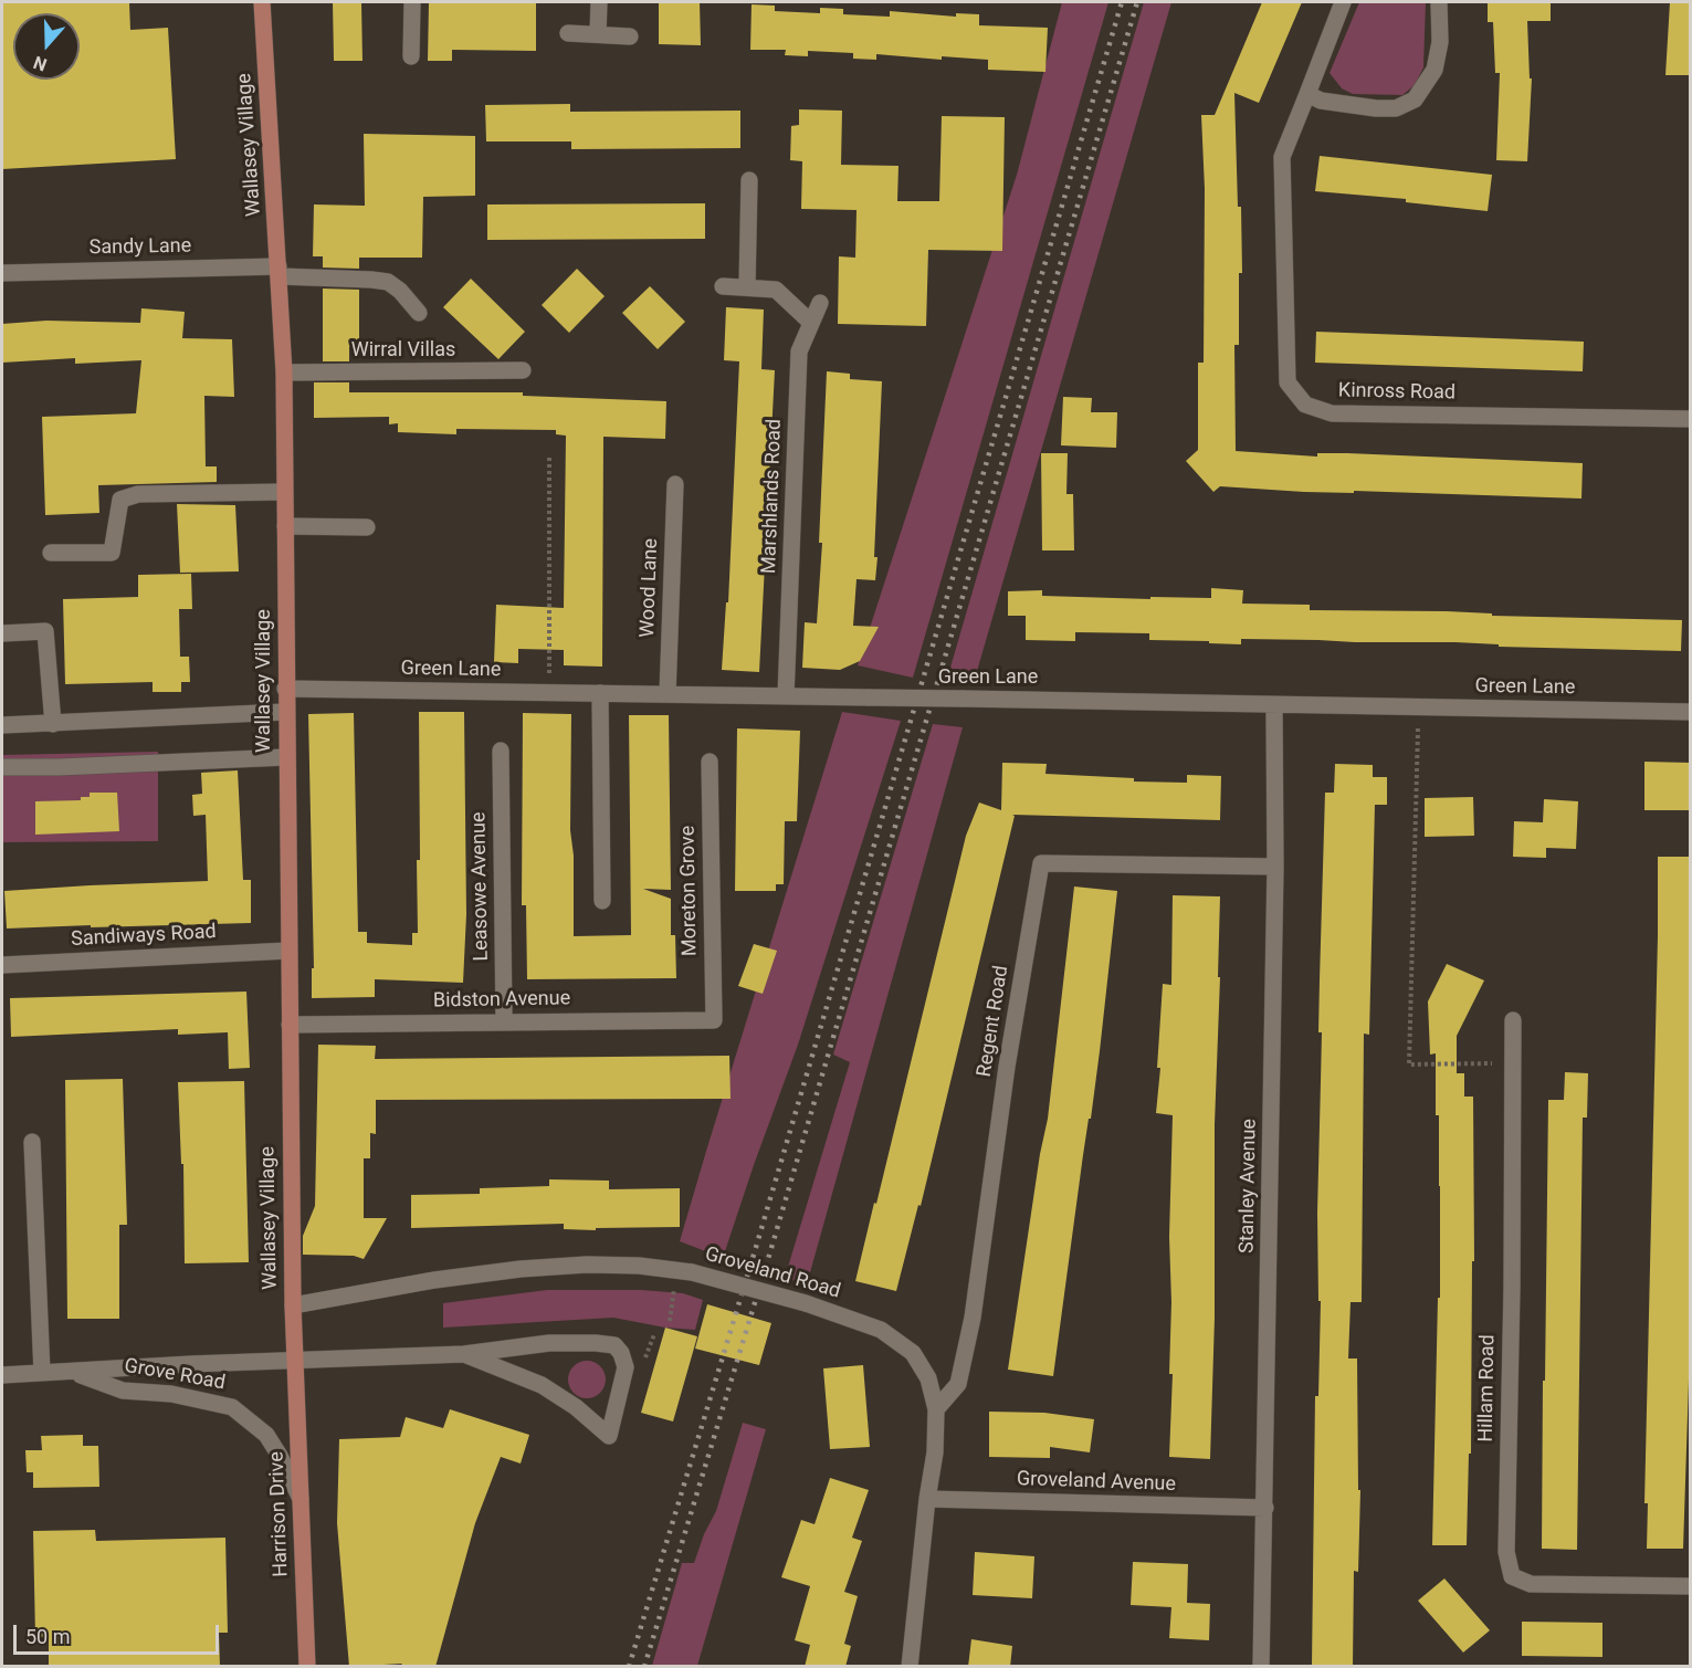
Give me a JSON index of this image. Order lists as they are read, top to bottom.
{
  "streets": {
    "main road": ["Wallasey Village", "Harrison Drive"],
    "street": [
      "Sandy Lane",
      "Wirral Villas",
      "Kinross Road",
      "Marshlands Road",
      "Wood Lane",
      "Green Lane",
      "Leasowe Avenue",
      "Moreton Grove",
      "Sandiways Road",
      "Bidston Avenue",
      "Regent Road",
      "Stanley Avenue",
      "Groveland Road",
      "Grove Road",
      "Hillam Road",
      "Groveland Avenue"
    ]
  },
  "crossings": [
    ["Wallasey Village", "Sandy Lane"],
    ["Wallasey Village", "Wirral Villas"],
    ["Wallasey Village", "Green Lane"],
    ["Wallasey Village", "Sandiways Road"],
    ["Wallasey Village", "Bidston Avenue"],
    ["Wallasey Village", "Groveland Road"],
    ["Wallasey Village", "Grove Road"],
    ["Wallasey Village", "Harrison Drive"],
    ["Marshlands Road", "Green Lane"],
    ["Wood Lane", "Green Lane"],
    ["Green Lane", "Stanley Avenue"],
    ["Leasowe Avenue", "Bidston Avenue"],
    ["Moreton Grove", "Bidston Avenue"],
    ["Regent Road", "Stanley Avenue"],
    ["Regent Road", "Groveland Road"],
    ["Stanley Avenue", "Groveland Avenue"],
    ["Groveland Road", "Groveland Avenue"],
    ["Grove Road", "Harrison Drive"]
  ],
  "scale_bar": "50 m",
  "north": "bottom"
}
